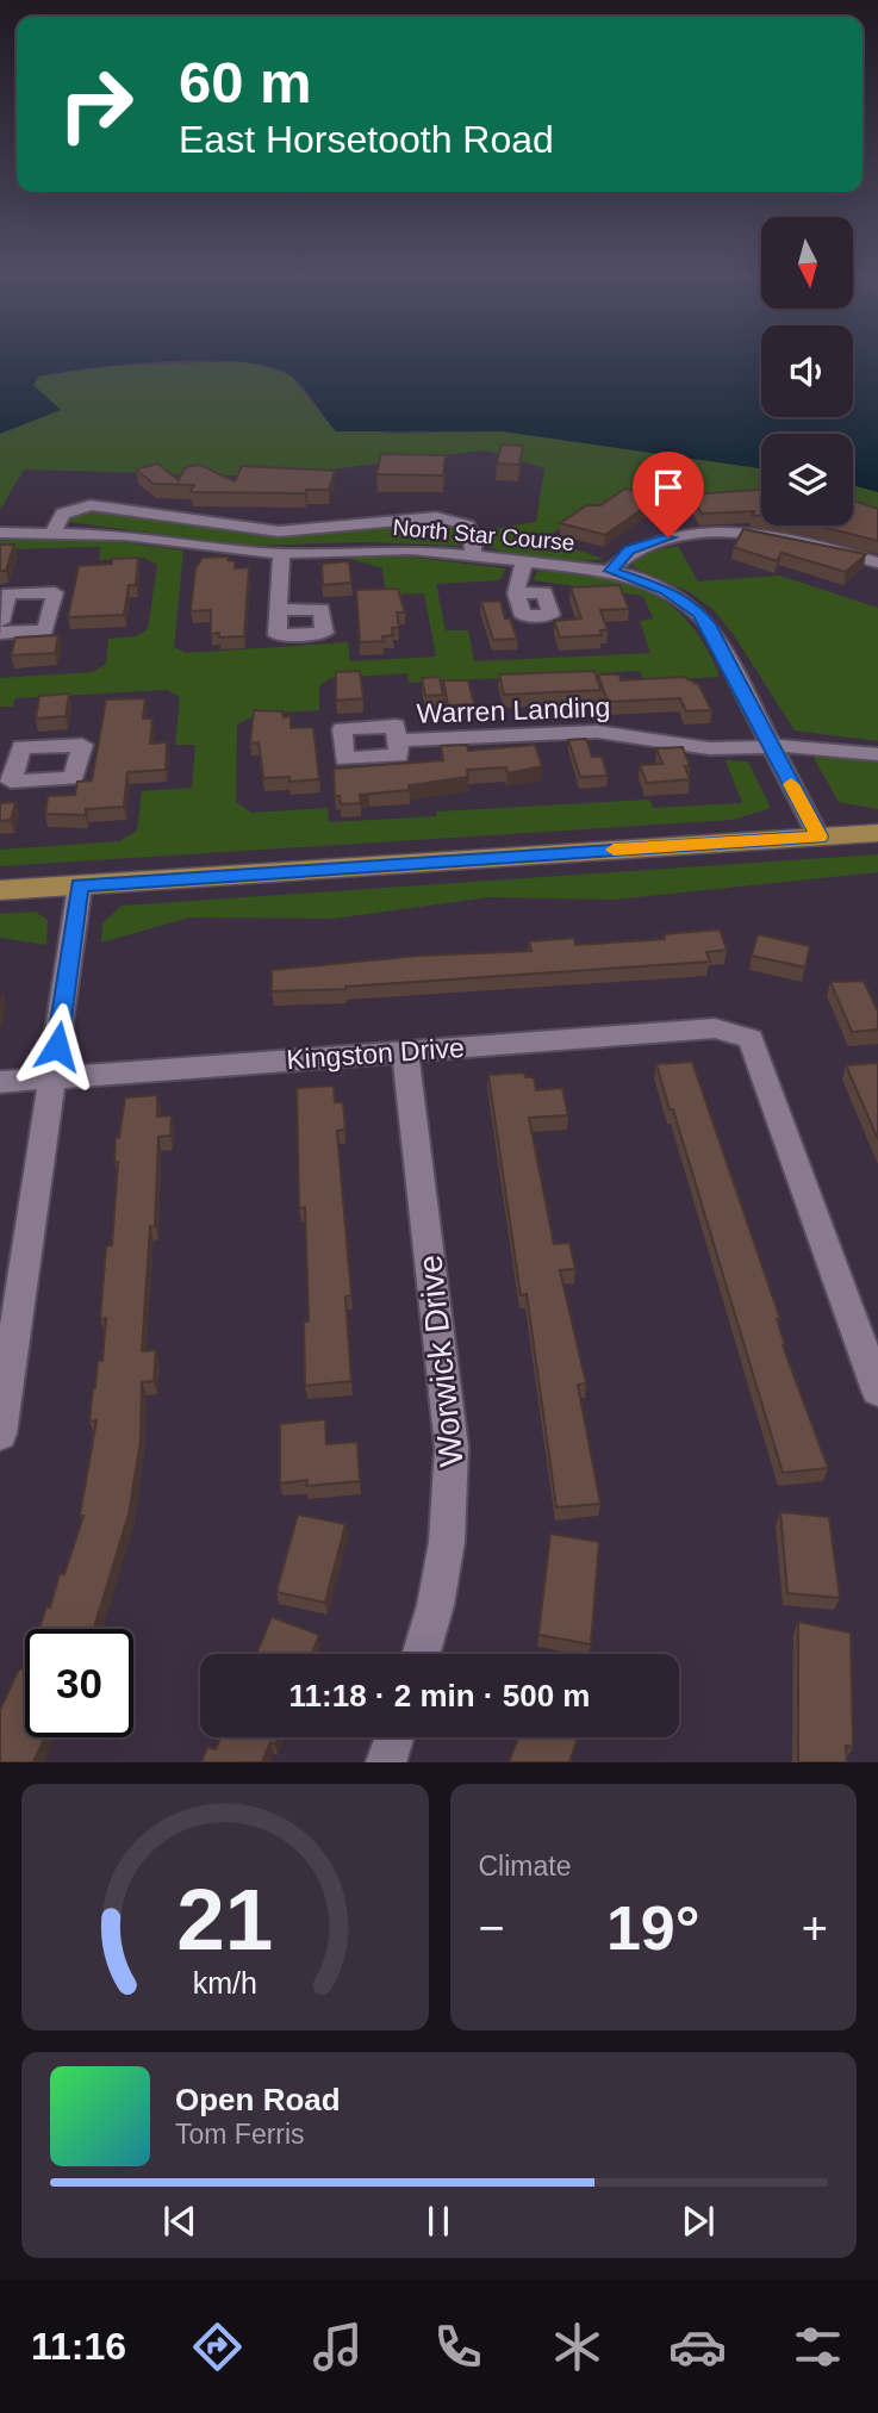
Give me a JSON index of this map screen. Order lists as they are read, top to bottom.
{
  "streets": {
    "street": [
      "North Star Course",
      "Warren Landing",
      "Kingston Drive",
      "Worwick Drive"
    ]
  },
  "crossings": [
    ["North Star Course", "Warren Landing"],
    ["Kingston Drive", "Worwick Drive"]
  ],
  "north": "bottom",
  "page": {
    "turn": ["60 m", "East Horsetooth Road"],
    "limit": "30",
    "trip": "11:18 · 2 min · 500 m",
    "tile": "Climate",
    "heat": ["−", "19°", "+"],
    "song": ["Open Road", "Tom Ferris"],
    "tabs": "11:16",
    "gauge": ["21", "km/h"]
  }
}
